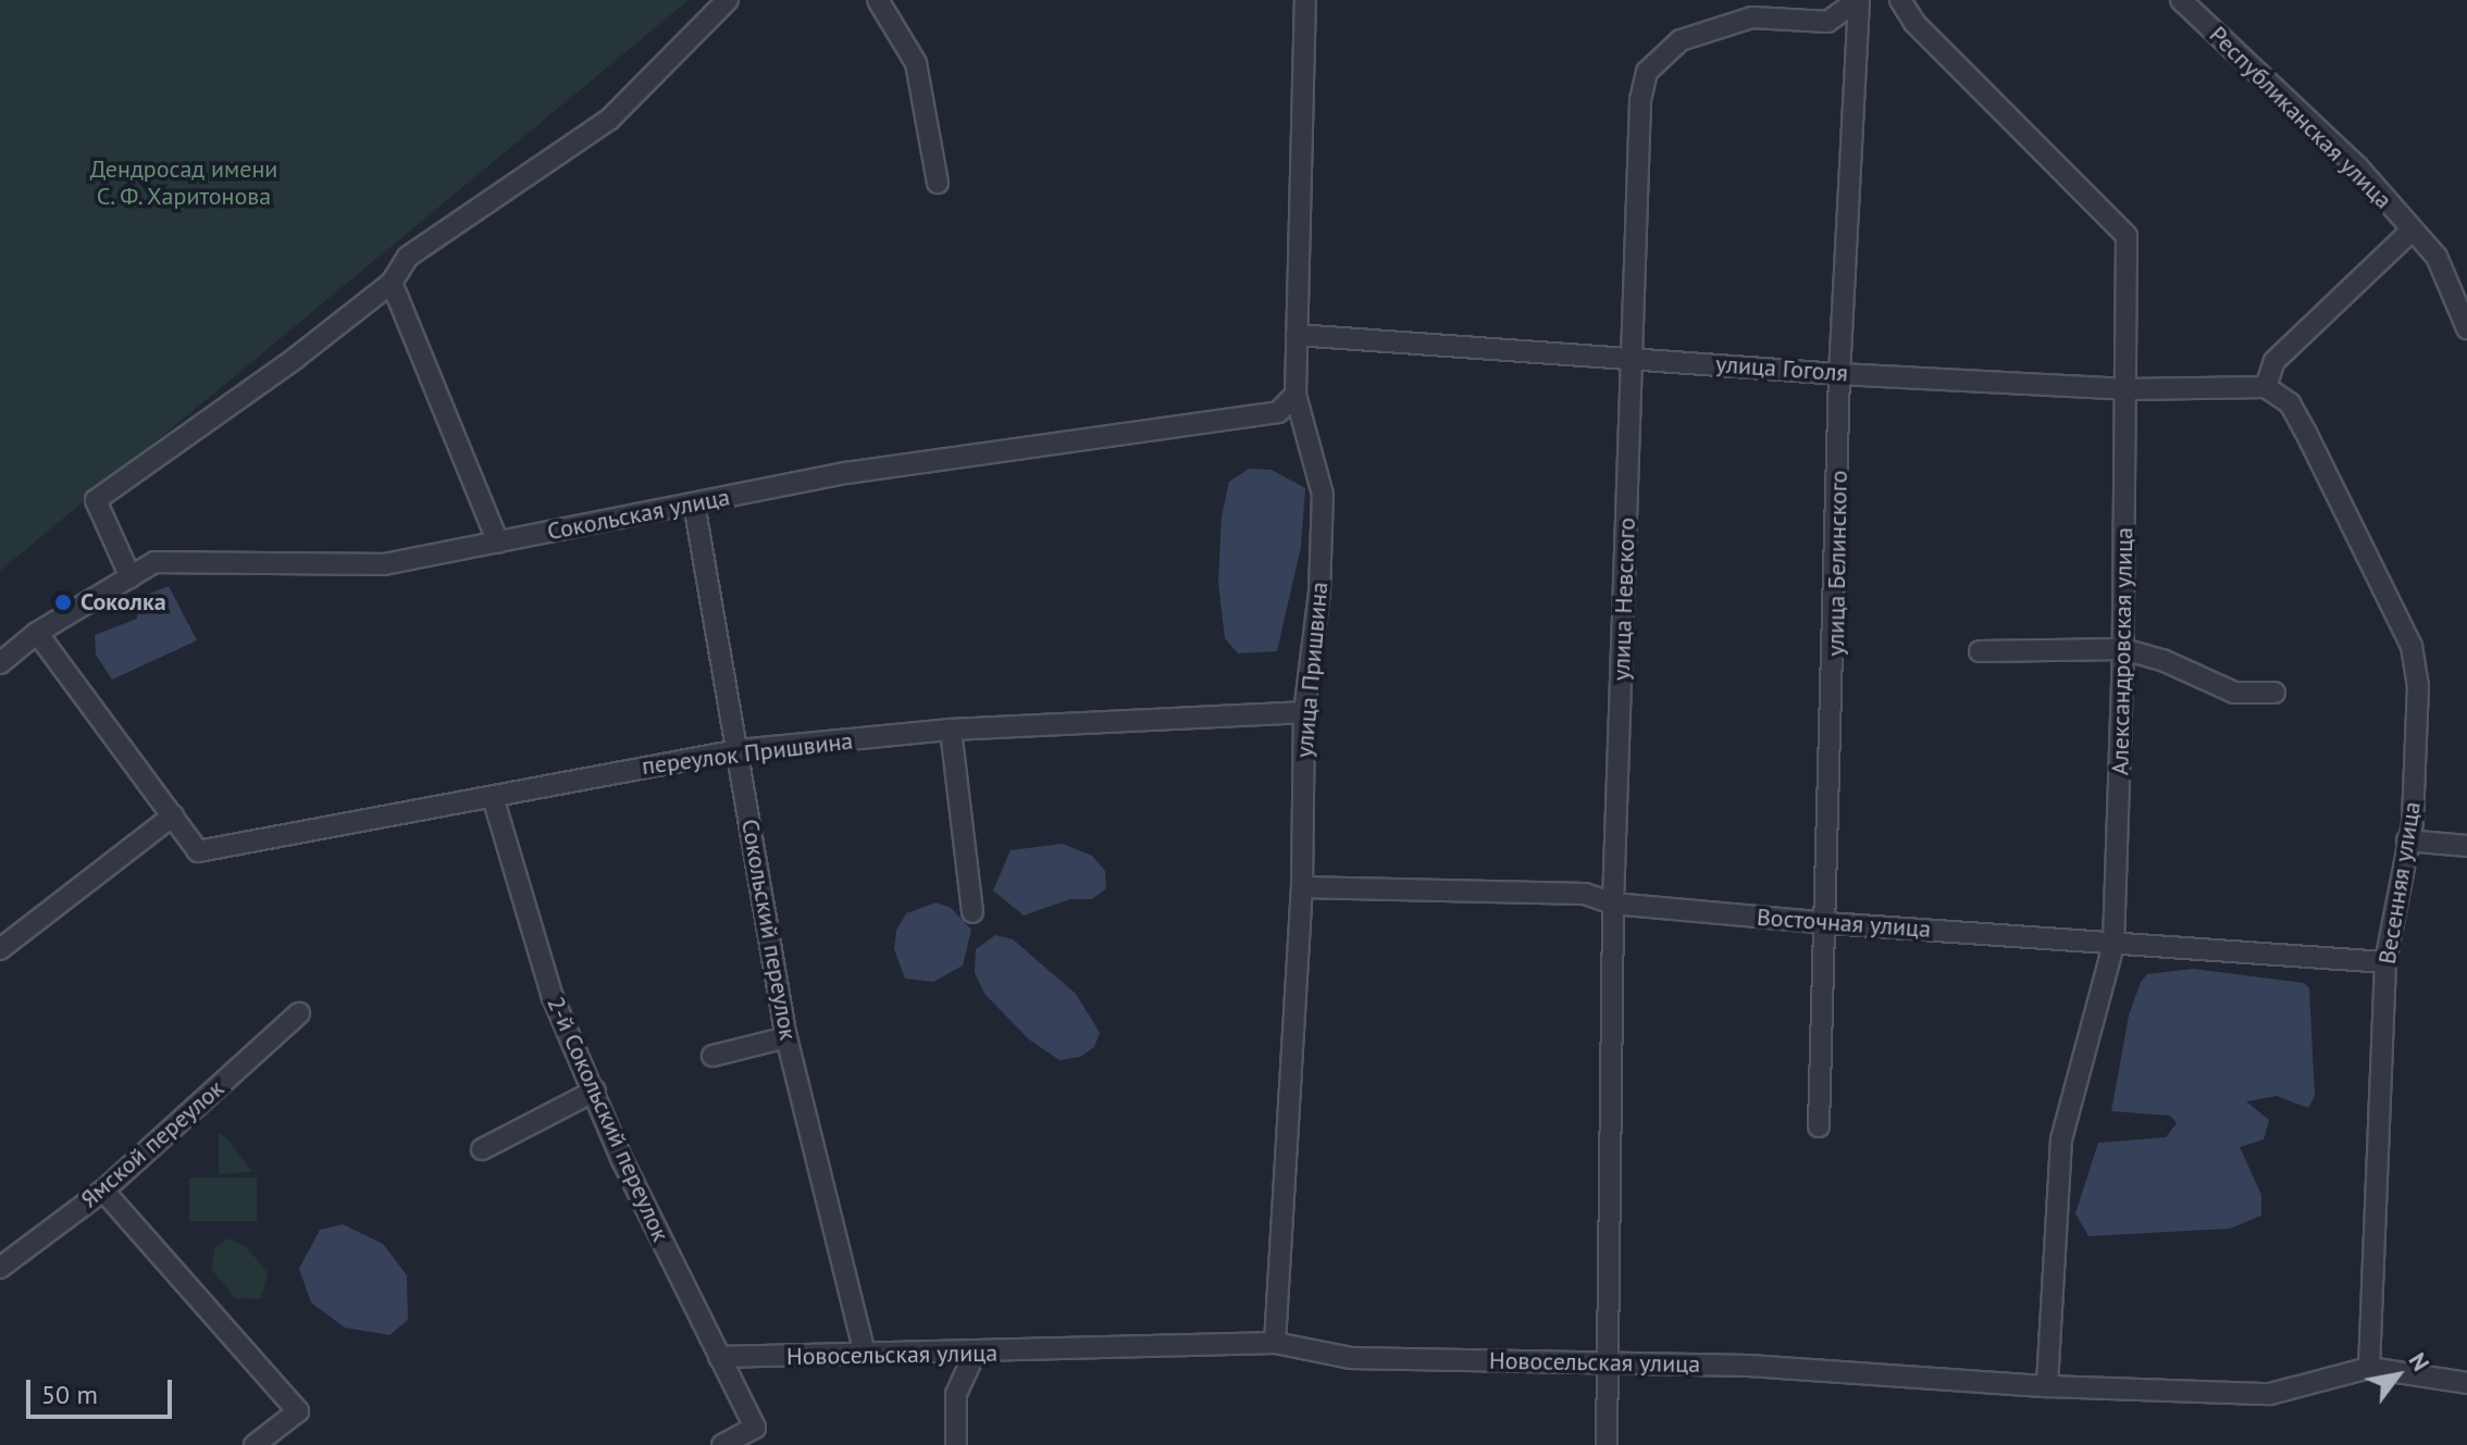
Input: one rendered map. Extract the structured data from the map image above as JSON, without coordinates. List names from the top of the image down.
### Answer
{
  "streets": {
    "street": [
      "Республиканская улица",
      "улица Гоголя",
      "Сокольская улица",
      "улица Белинского",
      "улица Невского",
      "Александровская улица",
      "улица Пришвина",
      "переулок Пришвина",
      "Весенняя улица",
      "Восточная улица",
      "Сокольский переулок",
      "2-й Сокольский переулок",
      "Ямской переулок",
      "Новосельская улица"
    ]
  },
  "crossings": [
    ["улица Гоголя", "улица Белинского"],
    ["улица Гоголя", "улица Невского"],
    ["улица Гоголя", "Александровская улица"],
    ["улица Гоголя", "улица Пришвина"],
    ["улица Гоголя", "Весенняя улица"],
    ["Сокольская улица", "улица Пришвина"],
    ["Сокольская улица", "Сокольский переулок"],
    ["улица Белинского", "улица Невского"],
    ["улица Белинского", "Восточная улица"],
    ["улица Невского", "Восточная улица"],
    ["улица Невского", "Новосельская улица"],
    ["Александровская улица", "Восточная улица"],
    ["Александровская улица", "Новосельская улица"],
    ["улица Пришвина", "переулок Пришвина"],
    ["улица Пришвина", "Восточная улица"],
    ["улица Пришвина", "Новосельская улица"],
    ["переулок Пришвина", "Сокольский переулок"],
    ["переулок Пришвина", "2-й Сокольский переулок"],
    ["Весенняя улица", "Восточная улица"],
    ["Весенняя улица", "Новосельская улица"],
    ["Сокольский переулок", "Новосельская улица"],
    ["2-й Сокольский переулок", "Новосельская улица"]
  ],
  "parks": ["Дендросад имени С. Ф. Харитонова"],
  "places": ["Соколка"],
  "scale_bar": "50 m",
  "north": "top right"
}
